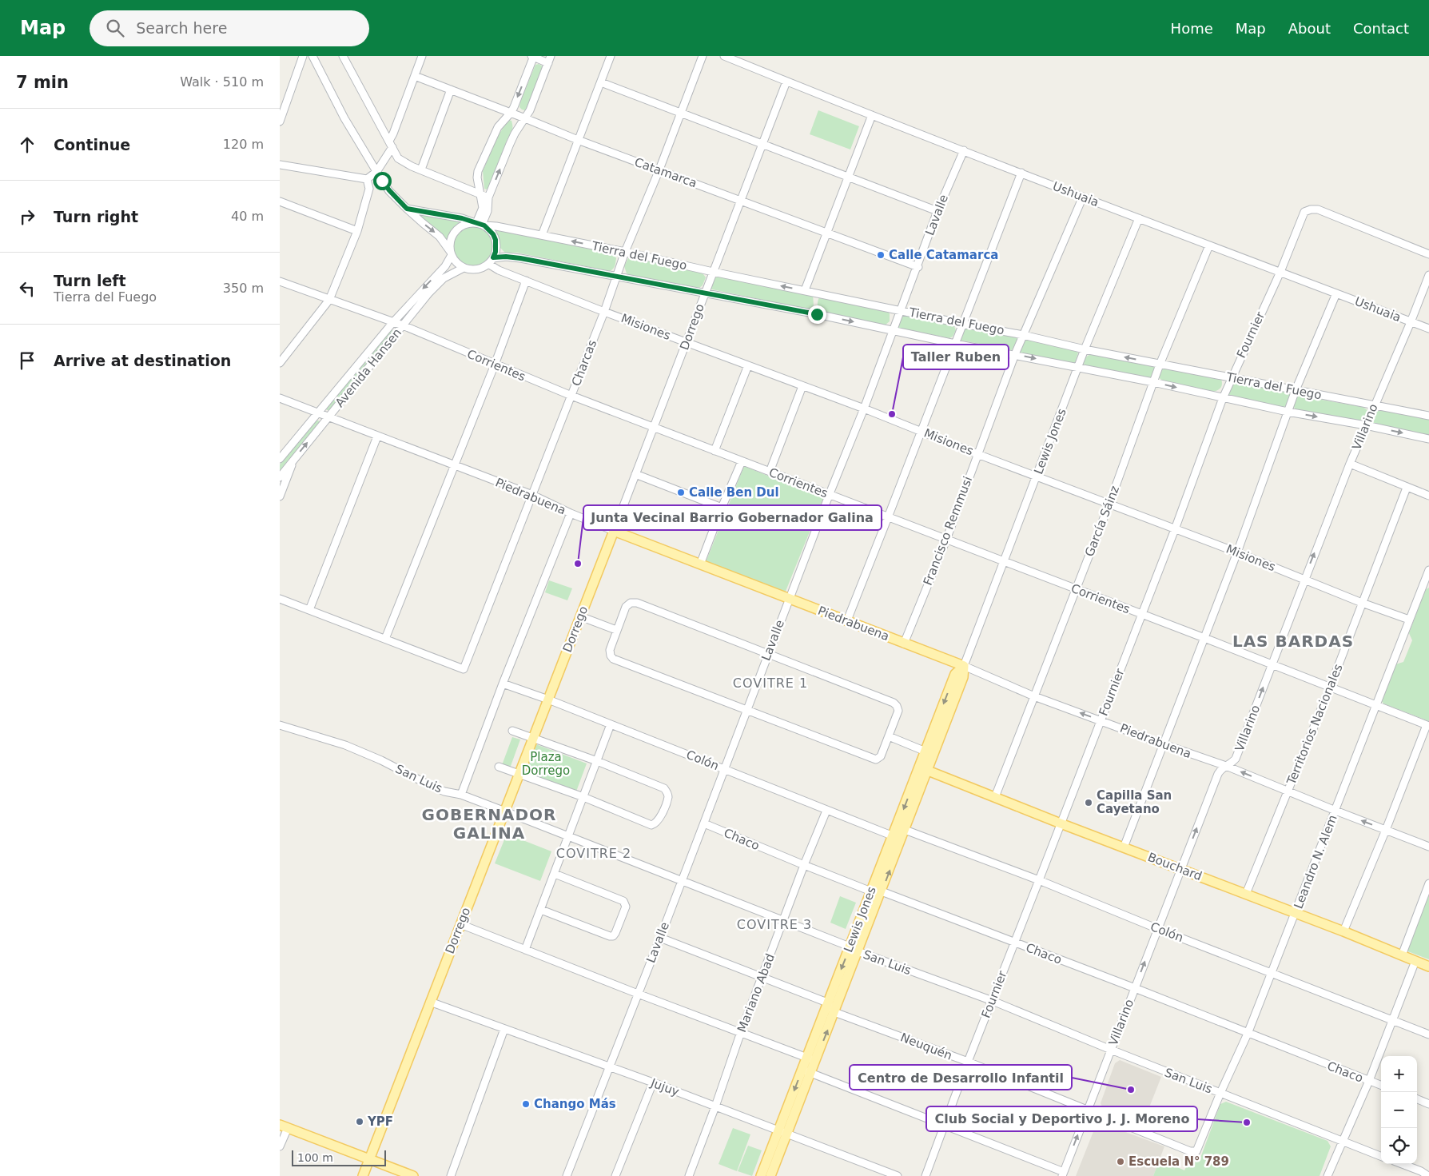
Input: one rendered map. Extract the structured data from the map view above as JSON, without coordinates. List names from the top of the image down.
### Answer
{
  "streets": {
    "main road": [
      "Dorrego",
      "Lewis Jones",
      "Piedrabuena",
      "Bouchard"
    ],
    "street": [
      "Catamarca",
      "Ushuaia",
      "Lavalle",
      "Tierra del Fuego",
      "Misiones",
      "Fournier",
      "Charcas",
      "Corrientes",
      "Avenida Hansen",
      "Villarino",
      "García Sáinz",
      "Francisco Remmusi",
      "Territorios Nacionales",
      "Colón",
      "San Luis",
      "Chaco",
      "Leandro N. Alem",
      "Mariano Abad",
      "Neuquén",
      "Jujuy"
    ]
  },
  "crossings": [
    ["Catamarca", "Lavalle"],
    ["Catamarca", "Dorrego"],
    ["Catamarca", "Charcas"],
    ["Ushuaia", "Lavalle"],
    ["Ushuaia", "Dorrego"],
    ["Ushuaia", "Fournier"],
    ["Ushuaia", "Villarino"],
    ["Ushuaia", "Lewis Jones"],
    ["Ushuaia", "García Sáinz"],
    ["Ushuaia", "Francisco Remmusi"],
    ["Lavalle", "Tierra del Fuego"],
    ["Lavalle", "Misiones"],
    ["Lavalle", "Corrientes"],
    ["Lavalle", "Piedrabuena"],
    ["Lavalle", "Colón"],
    ["Lavalle", "San Luis"],
    ["Lavalle", "Chaco"],
    ["Lavalle", "Jujuy"],
    ["Tierra del Fuego", "Misiones"],
    ["Tierra del Fuego", "Dorrego"],
    ["Tierra del Fuego", "Fournier"],
    ["Tierra del Fuego", "Charcas"],
    ["Tierra del Fuego", "Avenida Hansen"],
    ["Tierra del Fuego", "Villarino"],
    ["Tierra del Fuego", "Lewis Jones"],
    ["Tierra del Fuego", "García Sáinz"],
    ["Tierra del Fuego", "Francisco Remmusi"],
    ["Misiones", "Dorrego"],
    ["Misiones", "Fournier"],
    ["Misiones", "Charcas"],
    ["Misiones", "Avenida Hansen"],
    ["Misiones", "Villarino"],
    ["Misiones", "Lewis Jones"],
    ["Misiones", "García Sáinz"],
    ["Misiones", "Francisco Remmusi"],
    ["Misiones", "Territorios Nacionales"],
    ["Misiones", "Leandro N. Alem"],
    ["Dorrego", "Corrientes"],
    ["Dorrego", "Piedrabuena"],
    ["Dorrego", "Colón"],
    ["Dorrego", "San Luis"],
    ["Dorrego", "Jujuy"],
    ["Fournier", "Corrientes"],
    ["Fournier", "Piedrabuena"],
    ["Fournier", "Colón"],
    ["Fournier", "San Luis"],
    ["Fournier", "Chaco"],
    ["Fournier", "Bouchard"],
    ["Fournier", "Neuquén"],
    ["Charcas", "Corrientes"],
    ["Charcas", "Piedrabuena"],
    ["Corrientes", "Avenida Hansen"],
    ["Corrientes", "Villarino"],
    ["Corrientes", "Lewis Jones"],
    ["Corrientes", "García Sáinz"],
    ["Corrientes", "Francisco Remmusi"],
    ["Corrientes", "Territorios Nacionales"],
    ["Corrientes", "Leandro N. Alem"],
    ["Avenida Hansen", "Piedrabuena"],
    ["Villarino", "Piedrabuena"],
    ["Villarino", "Colón"],
    ["Villarino", "San Luis"],
    ["Villarino", "Chaco"],
    ["Villarino", "Bouchard"],
    ["Villarino", "Neuquén"],
    ["Lewis Jones", "Piedrabuena"],
    ["Lewis Jones", "Colón"],
    ["Lewis Jones", "San Luis"],
    ["Lewis Jones", "Chaco"],
    ["Lewis Jones", "Bouchard"],
    ["Lewis Jones", "Neuquén"],
    ["Lewis Jones", "Jujuy"],
    ["Piedrabuena", "García Sáinz"],
    ["Piedrabuena", "Francisco Remmusi"],
    ["Piedrabuena", "Territorios Nacionales"],
    ["Piedrabuena", "Leandro N. Alem"],
    ["García Sáinz", "Bouchard"],
    ["Territorios Nacionales", "Bouchard"],
    ["Colón", "Leandro N. Alem"],
    ["Colón", "Mariano Abad"],
    ["San Luis", "Leandro N. Alem"],
    ["San Luis", "Mariano Abad"],
    ["Chaco", "Leandro N. Alem"],
    ["Chaco", "Mariano Abad"],
    ["Leandro N. Alem", "Bouchard"],
    ["Leandro N. Alem", "Neuquén"],
    ["Mariano Abad", "Jujuy"]
  ],
  "one_way": ["Villarino"],
  "districts": [
    "LAS BARDAS",
    "COVITRE 1",
    "GOBERNADOR GALINA",
    "COVITRE 2",
    "COVITRE 3"
  ],
  "parks": ["Plaza Dorrego"],
  "places": [
    "Calle Catamarca",
    "Taller Ruben",
    "Calle Ben Dul",
    "Junta Vecinal Barrio Gobernador Galina",
    "Capilla San Cayetano",
    "Centro de Desarrollo Infantil",
    "Chango Más",
    "YPF",
    "Club Social y Deportivo J. J. Moreno",
    "Escuela N° 789"
  ],
  "scale_bar": "100 m",
  "page": {
    "header": "Map",
    "search": "Search here",
    "nav": [
      "Home",
      "Map",
      "About",
      "Contact"
    ],
    "heading": ["7 min", "Walk · 510 m"],
    "list": [
      ["Continue", "120 m"],
      ["Turn right", "40 m"],
      ["Turn left", "Tierra del Fuego", "350 m"],
      "Arrive at destination"
    ],
    "map_buttons": ["+", "−"],
    "scale": "100 m"
  }
}
